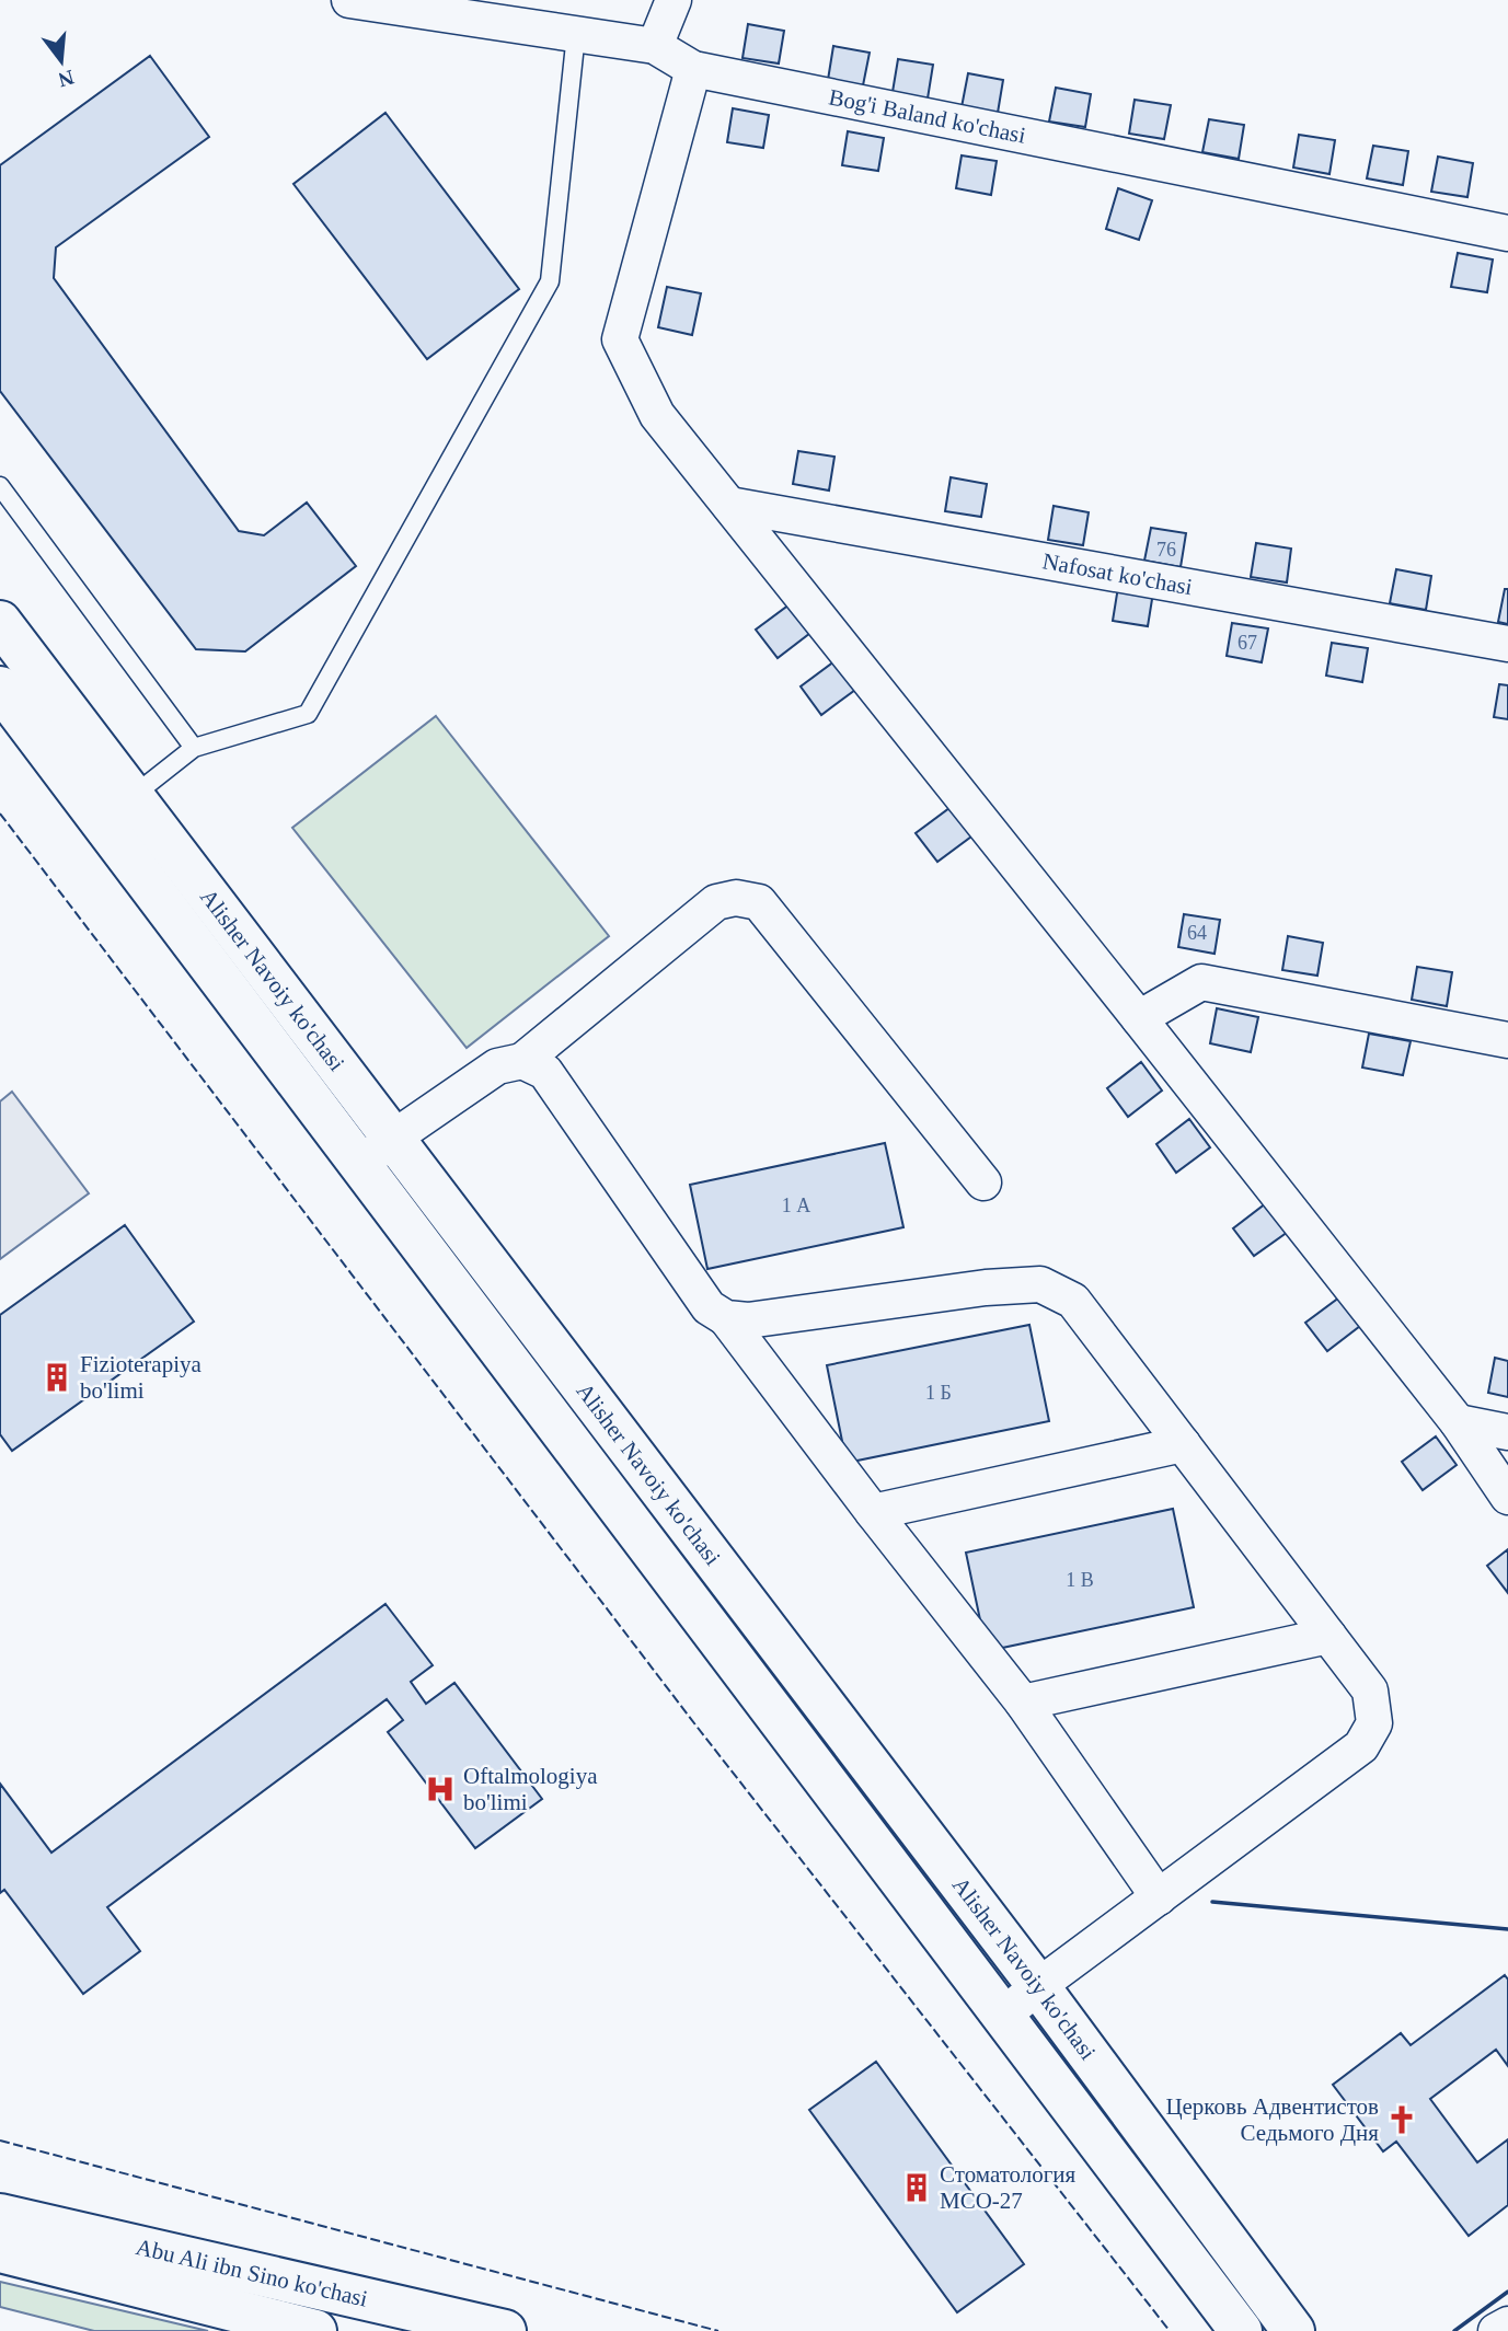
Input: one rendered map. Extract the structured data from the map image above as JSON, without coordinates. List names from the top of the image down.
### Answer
{
  "streets": {
    "main road": ["Alisher Navoiy ko'chasi", "Abu Ali ibn Sino ko'chasi"],
    "street": ["Bog'i Baland ko'chasi", "Nafosat ko'chasi"]
  },
  "places": {
    "building": ["Fizioterapiya bo'limi", "Стоматология МСО-27"],
    "hospital": ["Oftalmologiya bo'limi"],
    "church": ["Церковь Адвентистов Седьмого Дня"]
  },
  "house_numbers": [
    "76",
    "67",
    "64",
    "1 А",
    "1 Б",
    "1 В"
  ],
  "north": "bottom"
}
